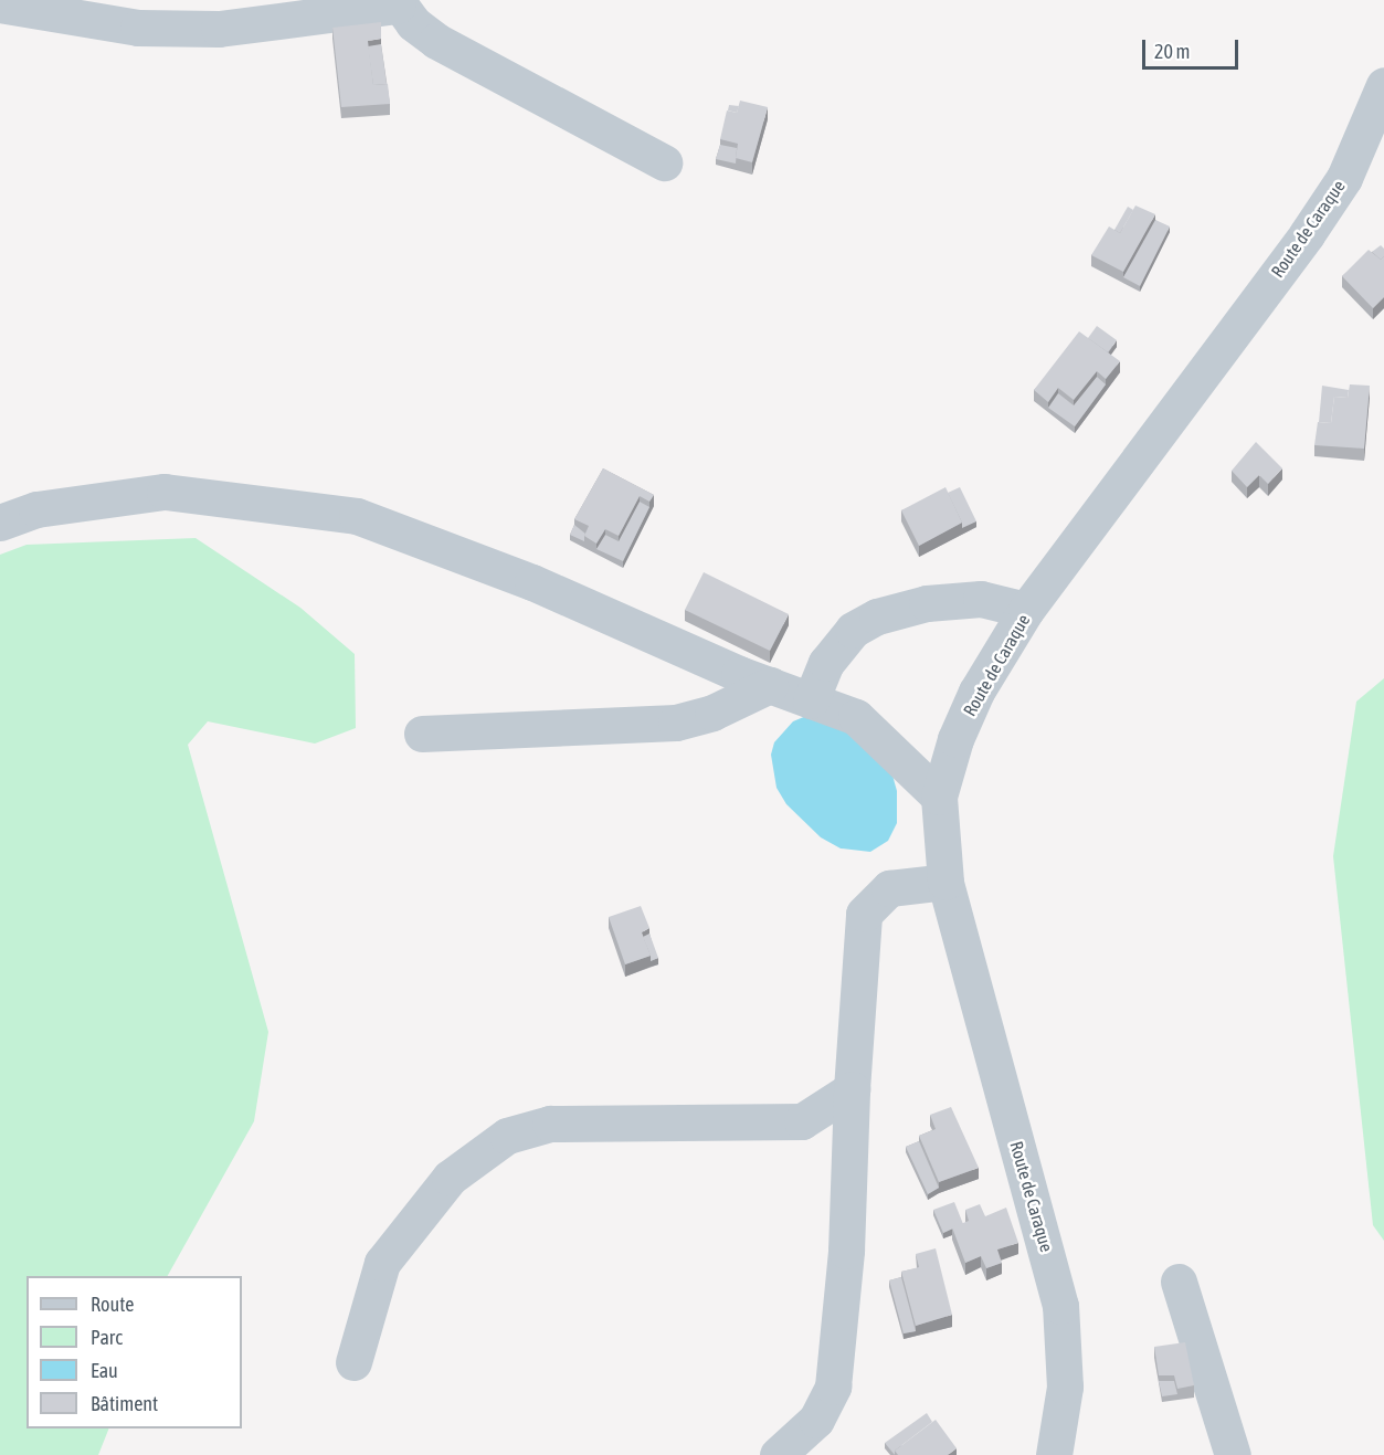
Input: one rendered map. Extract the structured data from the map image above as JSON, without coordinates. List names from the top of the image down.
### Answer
{
  "streets": {
    "street": ["Route de Caraque"]
  },
  "legend": [
    "Route",
    "Parc",
    "Eau",
    "Bâtiment"
  ],
  "scale_bar": "20 m"
}
